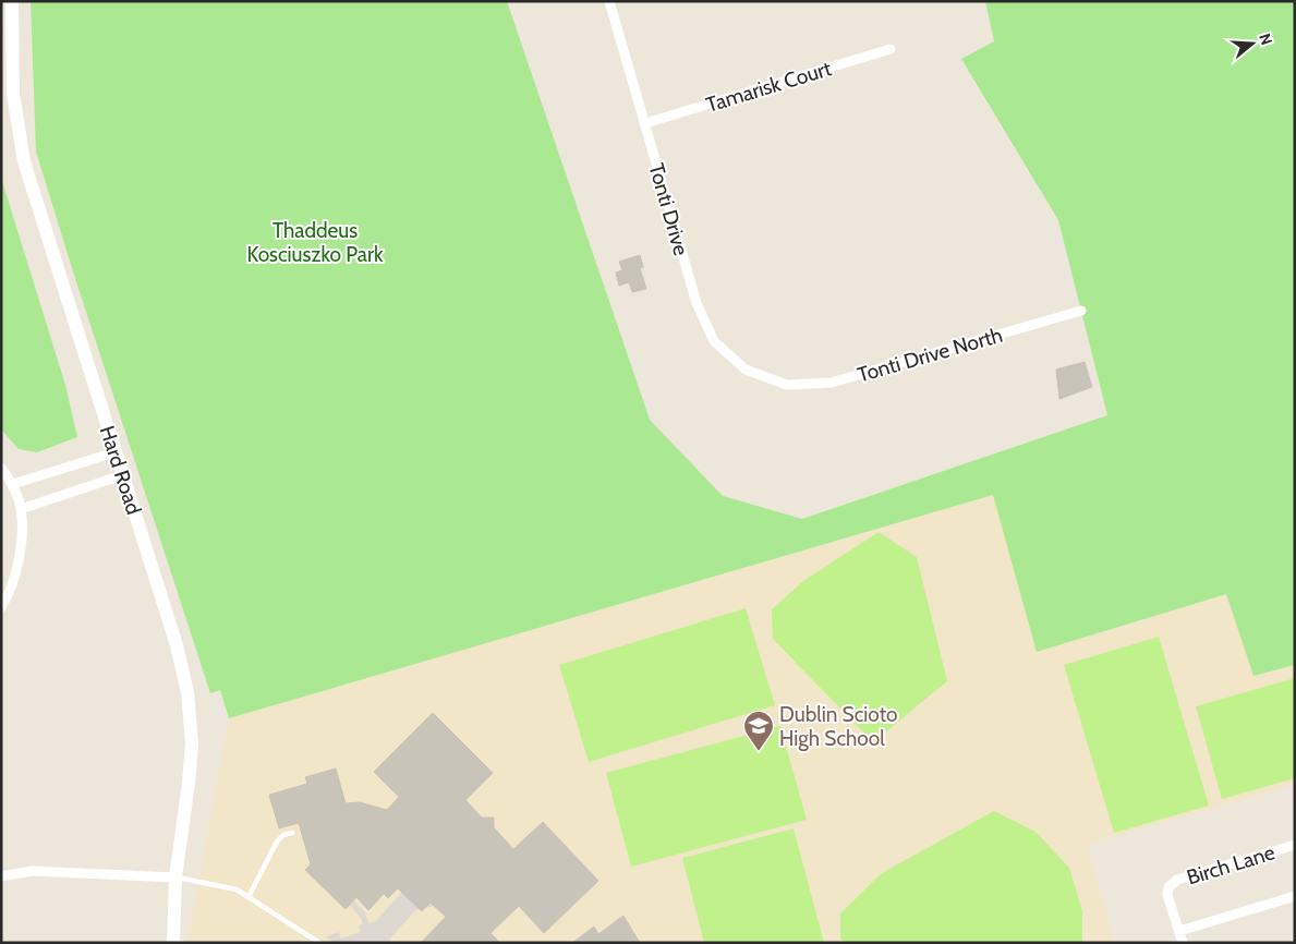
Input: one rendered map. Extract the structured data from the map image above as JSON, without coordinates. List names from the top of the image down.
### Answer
{
  "streets": {
    "main road": ["Hard Road"],
    "street": [
      "Tamarisk Court",
      "Tonti Drive",
      "Tonti Drive North",
      "Birch Lane"
    ]
  },
  "crossings": [
    ["Tamarisk Court", "Tonti Drive"],
    ["Tonti Drive", "Tonti Drive North"]
  ],
  "parks": ["Thaddeus Kosciuszko Park"],
  "places": {
    "school or university": ["Dublin Scioto High School"]
  },
  "north": "right"
}
